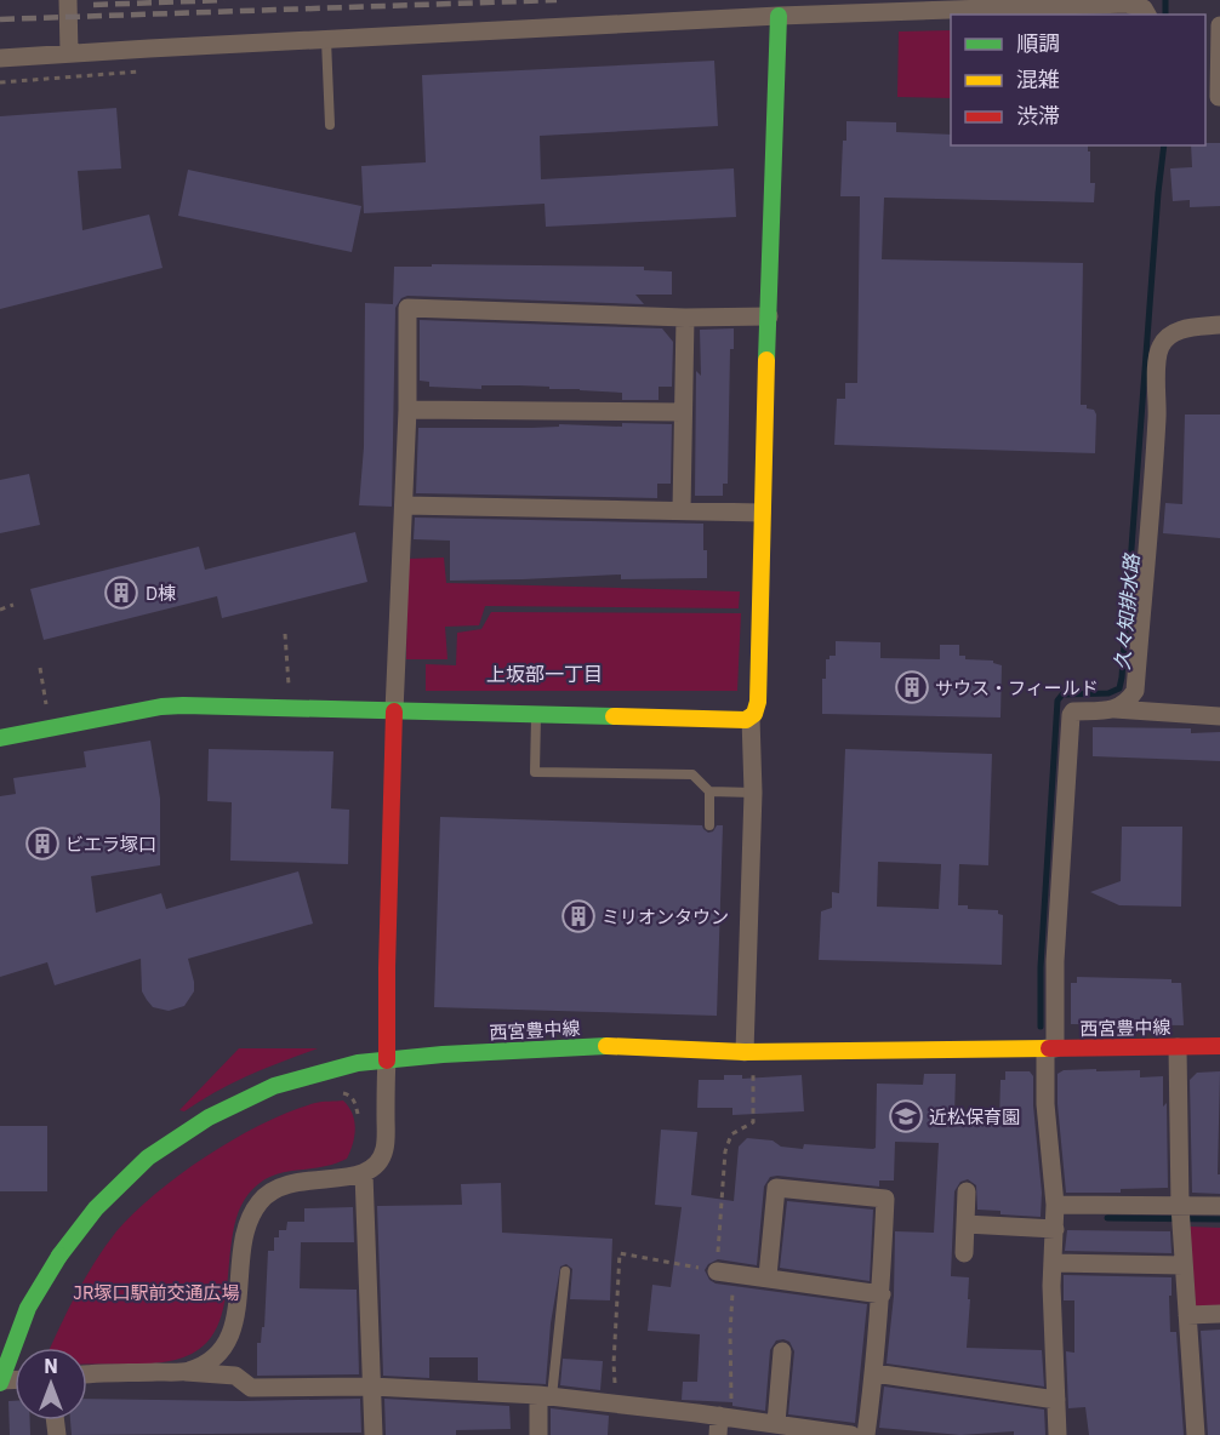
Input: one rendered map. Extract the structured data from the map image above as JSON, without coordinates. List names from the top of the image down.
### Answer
{
  "streets": {
    "street": ["西宮豊中線"]
  },
  "districts": ["上坂部一丁目"],
  "water": ["久々知排水路"],
  "parks": ["JR塚口駅前交通広場"],
  "places": {
    "building": [
      "D棟",
      "サウス・フィールド",
      "ビエラ塚口",
      "ミリオンタウン"
    ],
    "school or university": ["近松保育園"]
  },
  "legend": ["順調", "混雑", "渋滞"],
  "north": "top"
}
